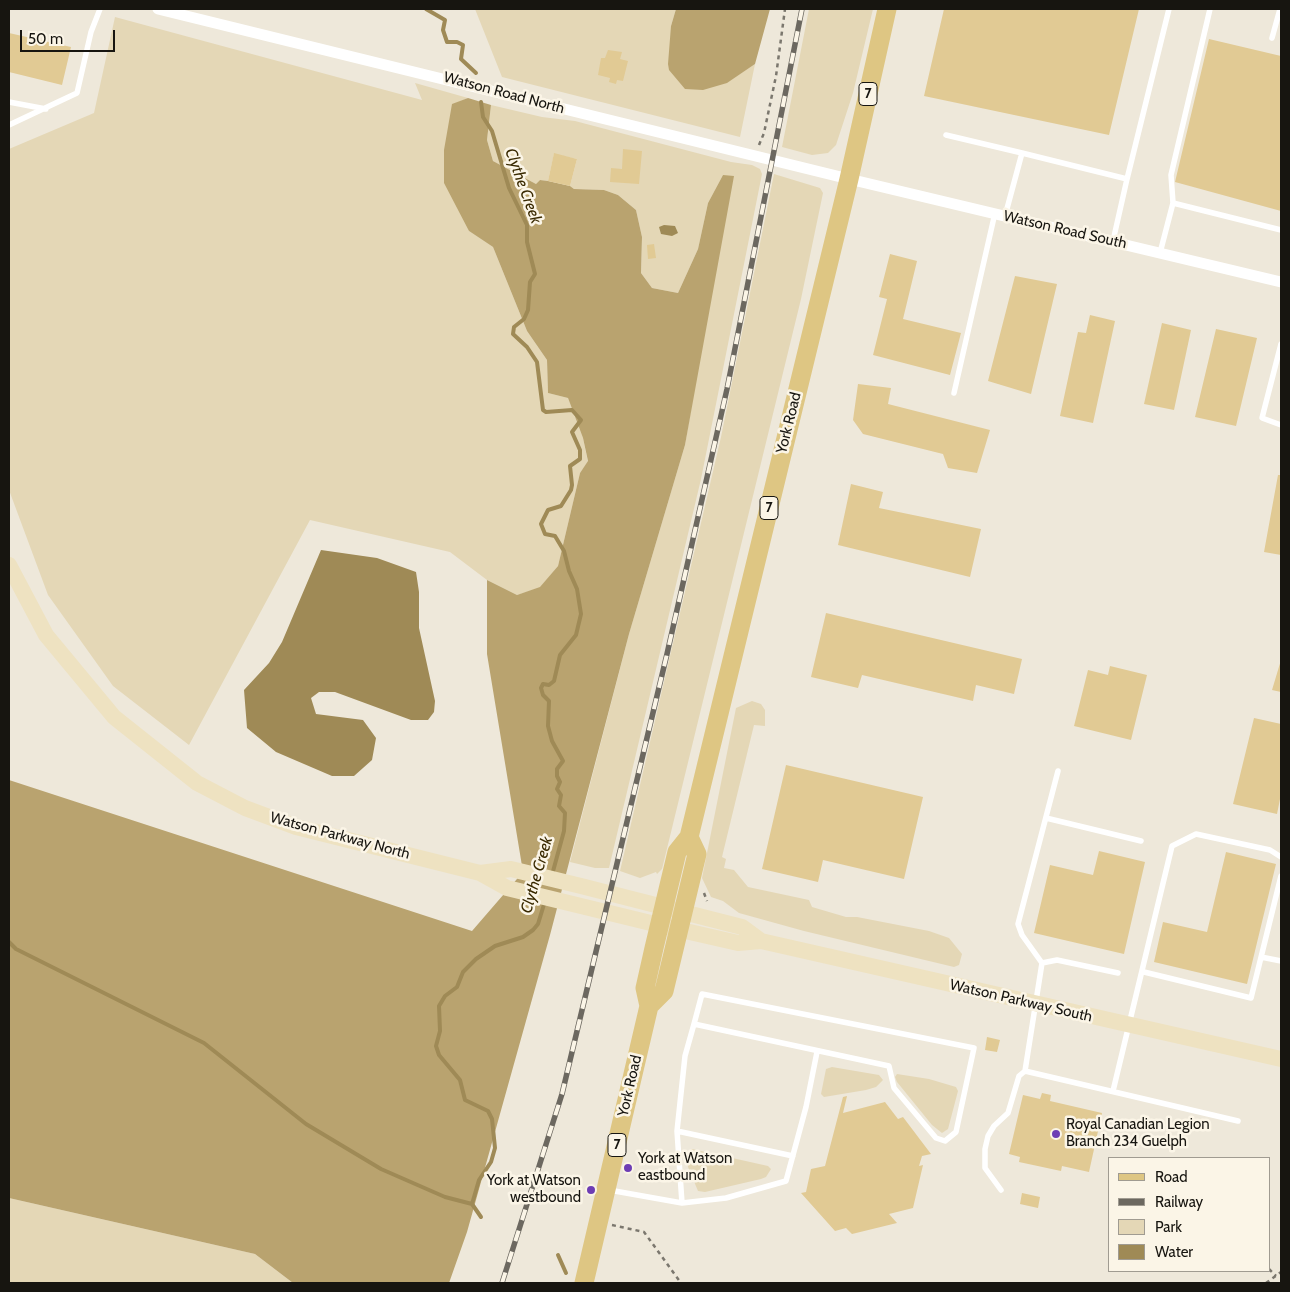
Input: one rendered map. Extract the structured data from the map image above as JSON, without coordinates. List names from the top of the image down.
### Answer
{
  "streets": {
    "main road": [
      "7",
      "York Road",
      "Watson Parkway North",
      "Watson Parkway South"
    ],
    "street": ["Watson Road North", "Watson Road South"]
  },
  "crossings": [
    ["Watson Road North", "Watson Road South"],
    ["Watson Road North", "York Road"],
    ["Watson Road South", "York Road"],
    ["York Road", "Watson Parkway North"],
    ["York Road", "Watson Parkway South"],
    ["Watson Parkway North", "Watson Parkway South"]
  ],
  "water": ["Clythe Creek"],
  "places": ["Royal Canadian Legion Branch 234 Guelph", "York at Watson eastbound", "York at Watson westbound"],
  "legend": [
    "Road",
    "Railway",
    "Park",
    "Water"
  ],
  "scale_bar": "50 m"
}
